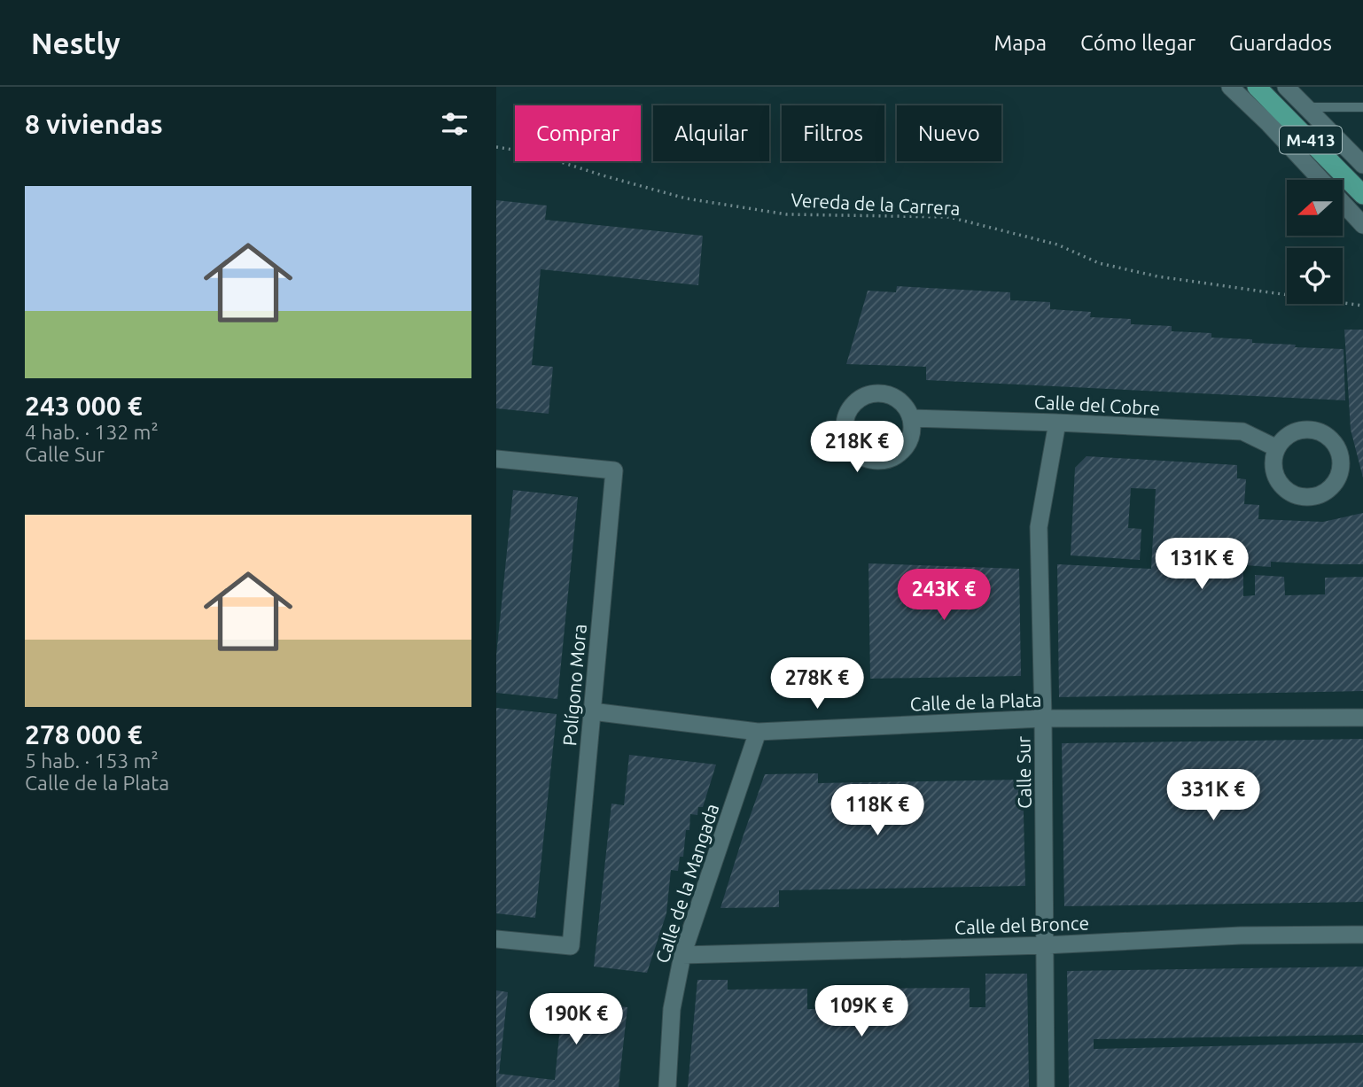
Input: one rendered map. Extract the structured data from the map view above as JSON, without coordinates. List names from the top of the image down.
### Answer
{
  "streets": {
    "main road": ["M-413"],
    "street": [
      "Calle del Cobre",
      "Polígono Mora",
      "Calle de la Plata",
      "Calle Sur",
      "Calle de la Mangada",
      "Calle del Bronce"
    ],
    "path": ["Vereda de la Carrera"]
  },
  "crossings": [
    ["Calle del Cobre", "Calle Sur"],
    ["Polígono Mora", "Calle de la Plata"],
    ["Calle de la Plata", "Calle Sur"],
    ["Calle de la Plata", "Calle de la Mangada"],
    ["Calle Sur", "Calle del Bronce"],
    ["Calle de la Mangada", "Calle del Bronce"]
  ],
  "north": "left",
  "page": {
    "header": "Nestly",
    "nav": ["Mapa", "Cómo llegar", "Guardados"],
    "heading": "8 viviendas",
    "chip": [
      "Comprar",
      "Alquilar",
      "Filtros",
      "Nuevo"
    ],
    "list": [
      {
        "name": "243 000 €",
        "note": "4 hab. · 132 m² · Calle Sur"
      },
      {
        "name": "278 000 €",
        "note": "5 hab. · 153 m² · Calle de la Plata"
      }
    ],
    "price": [
      "218K €",
      "131K €",
      "243K €",
      "278K €",
      "331K €",
      "118K €",
      "109K €",
      "190K €"
    ]
  }
}
